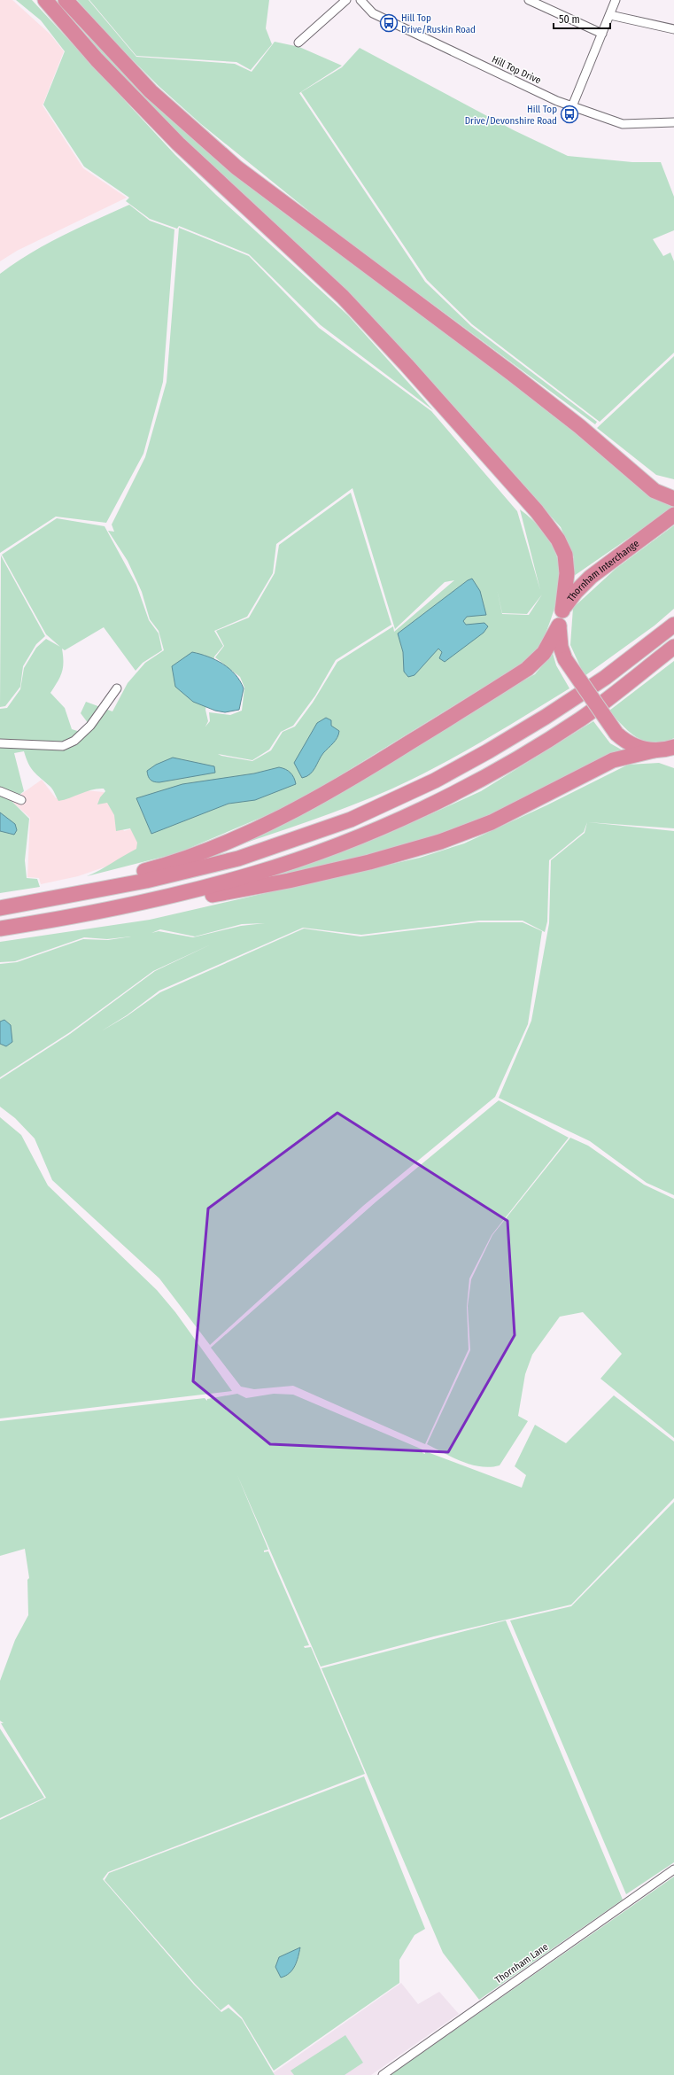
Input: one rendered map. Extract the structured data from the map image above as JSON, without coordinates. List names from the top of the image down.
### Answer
{
  "streets": {
    "highway": ["Thornham Interchange"],
    "street": ["Hill Top Drive", "Thornham Lane"]
  },
  "places": {
    "bus stop": ["Hill Top Drive/Ruskin Road", "Hill Top Drive/Devonshire Road"]
  },
  "scale_bar": "50 m"
}
